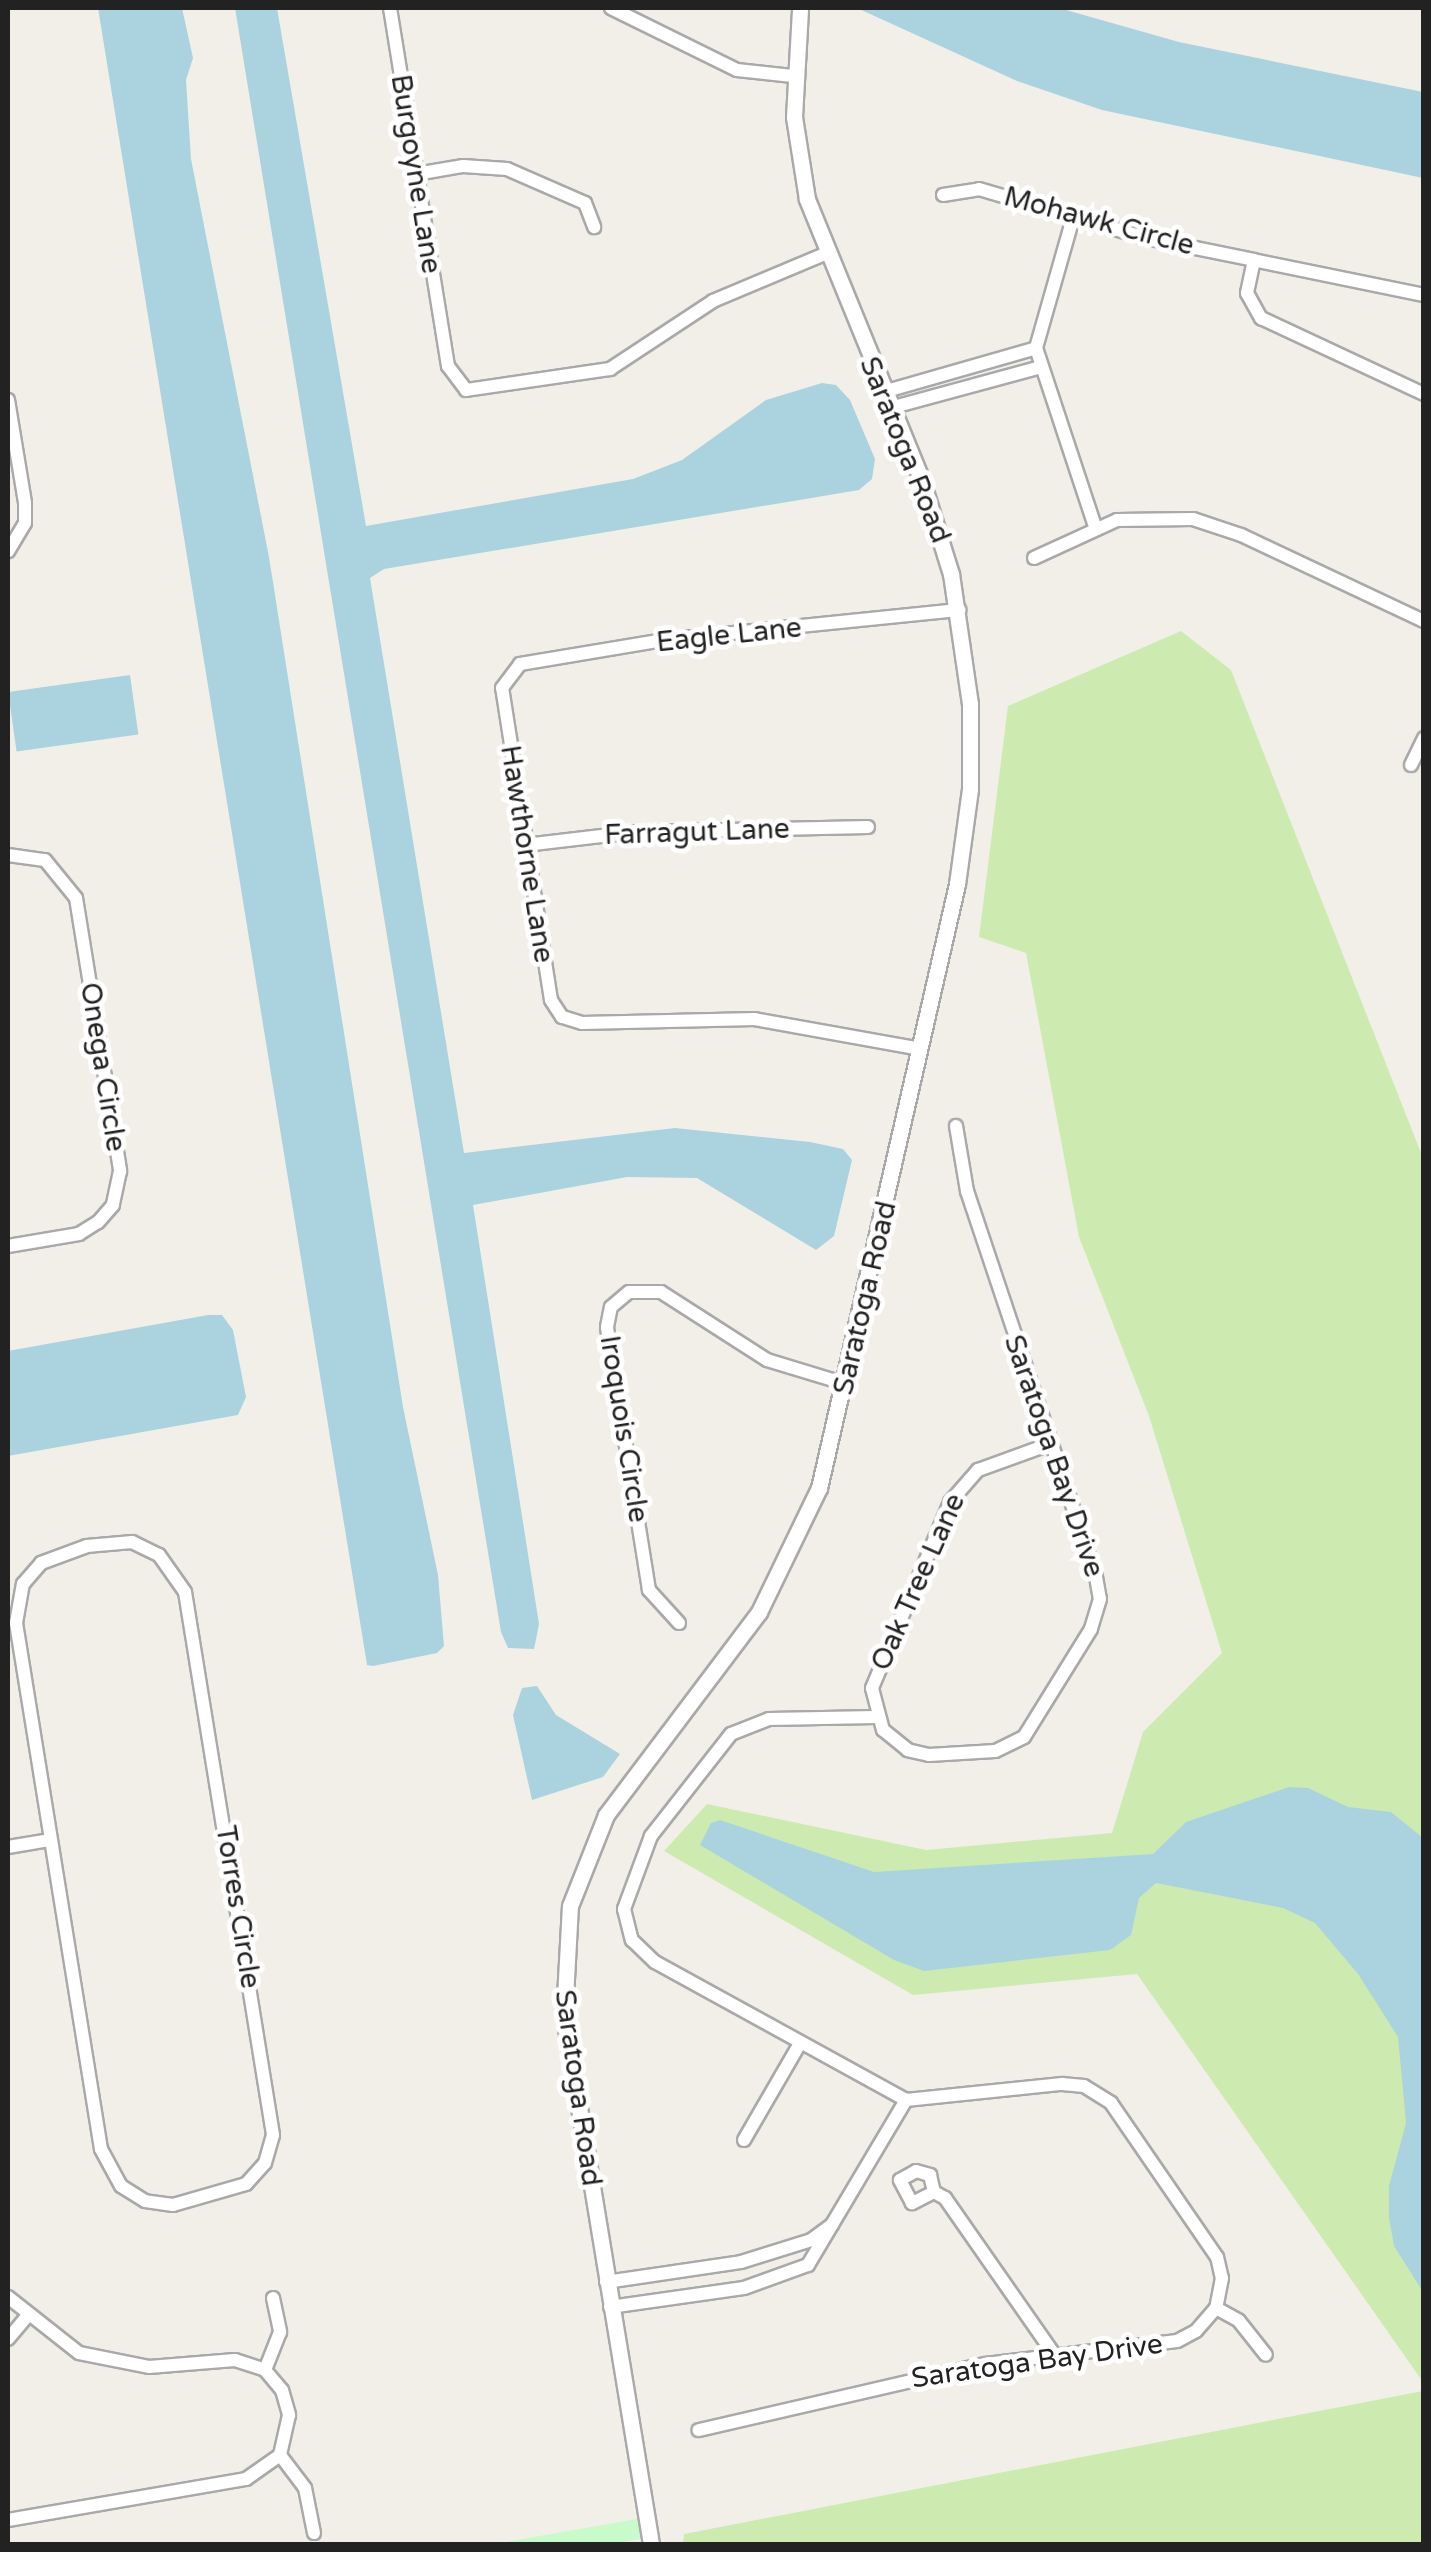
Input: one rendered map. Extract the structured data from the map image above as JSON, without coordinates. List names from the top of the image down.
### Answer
{
  "streets": {
    "street": [
      "Burgoyne Lane",
      "Mohawk Circle",
      "Saratoga Road",
      "Eagle Lane",
      "Farragut Lane",
      "Hawthorne Lane",
      "Onega Circle",
      "Iroquois Circle",
      "Saratoga Bay Drive",
      "Oak Tree Lane",
      "Torres Circle"
    ]
  },
  "crossings": [
    ["Burgoyne Lane", "Saratoga Road"],
    ["Saratoga Road", "Eagle Lane"],
    ["Saratoga Road", "Hawthorne Lane"],
    ["Saratoga Road", "Iroquois Circle"],
    ["Eagle Lane", "Hawthorne Lane"],
    ["Farragut Lane", "Hawthorne Lane"],
    ["Saratoga Bay Drive", "Oak Tree Lane"]
  ]
}
